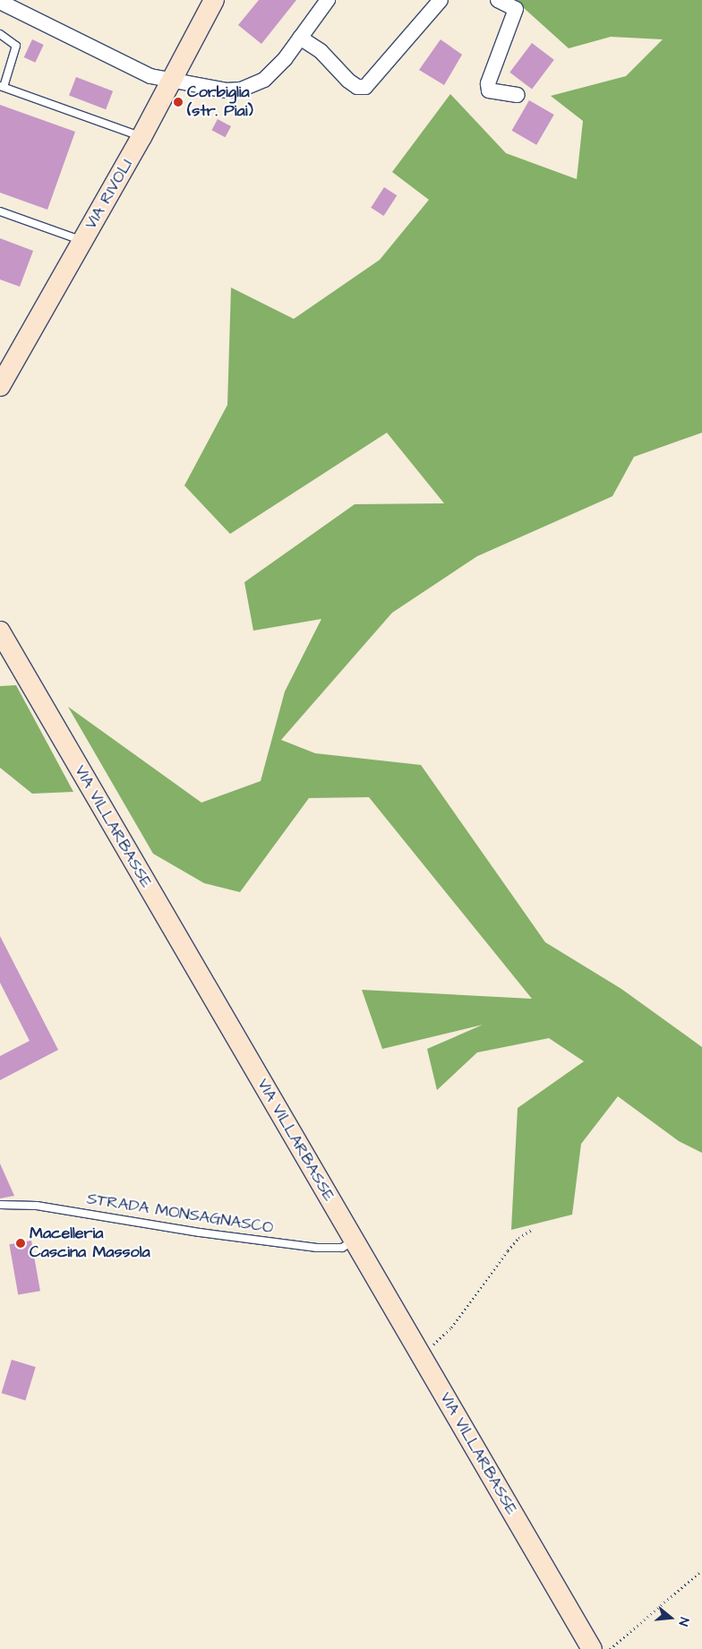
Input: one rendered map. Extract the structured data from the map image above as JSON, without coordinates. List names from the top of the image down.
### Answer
{
  "streets": {
    "street": ["VIA RIVOLI", "VIA VILLARBASSE"],
    "lane": ["STRADA MONSAGNASCO"]
  },
  "crossings": [
    ["VIA VILLARBASSE", "STRADA MONSAGNASCO"]
  ],
  "places": ["Corbiglia (str. Piai)", "Macelleria Cascina Massola"],
  "north": "right"
}
